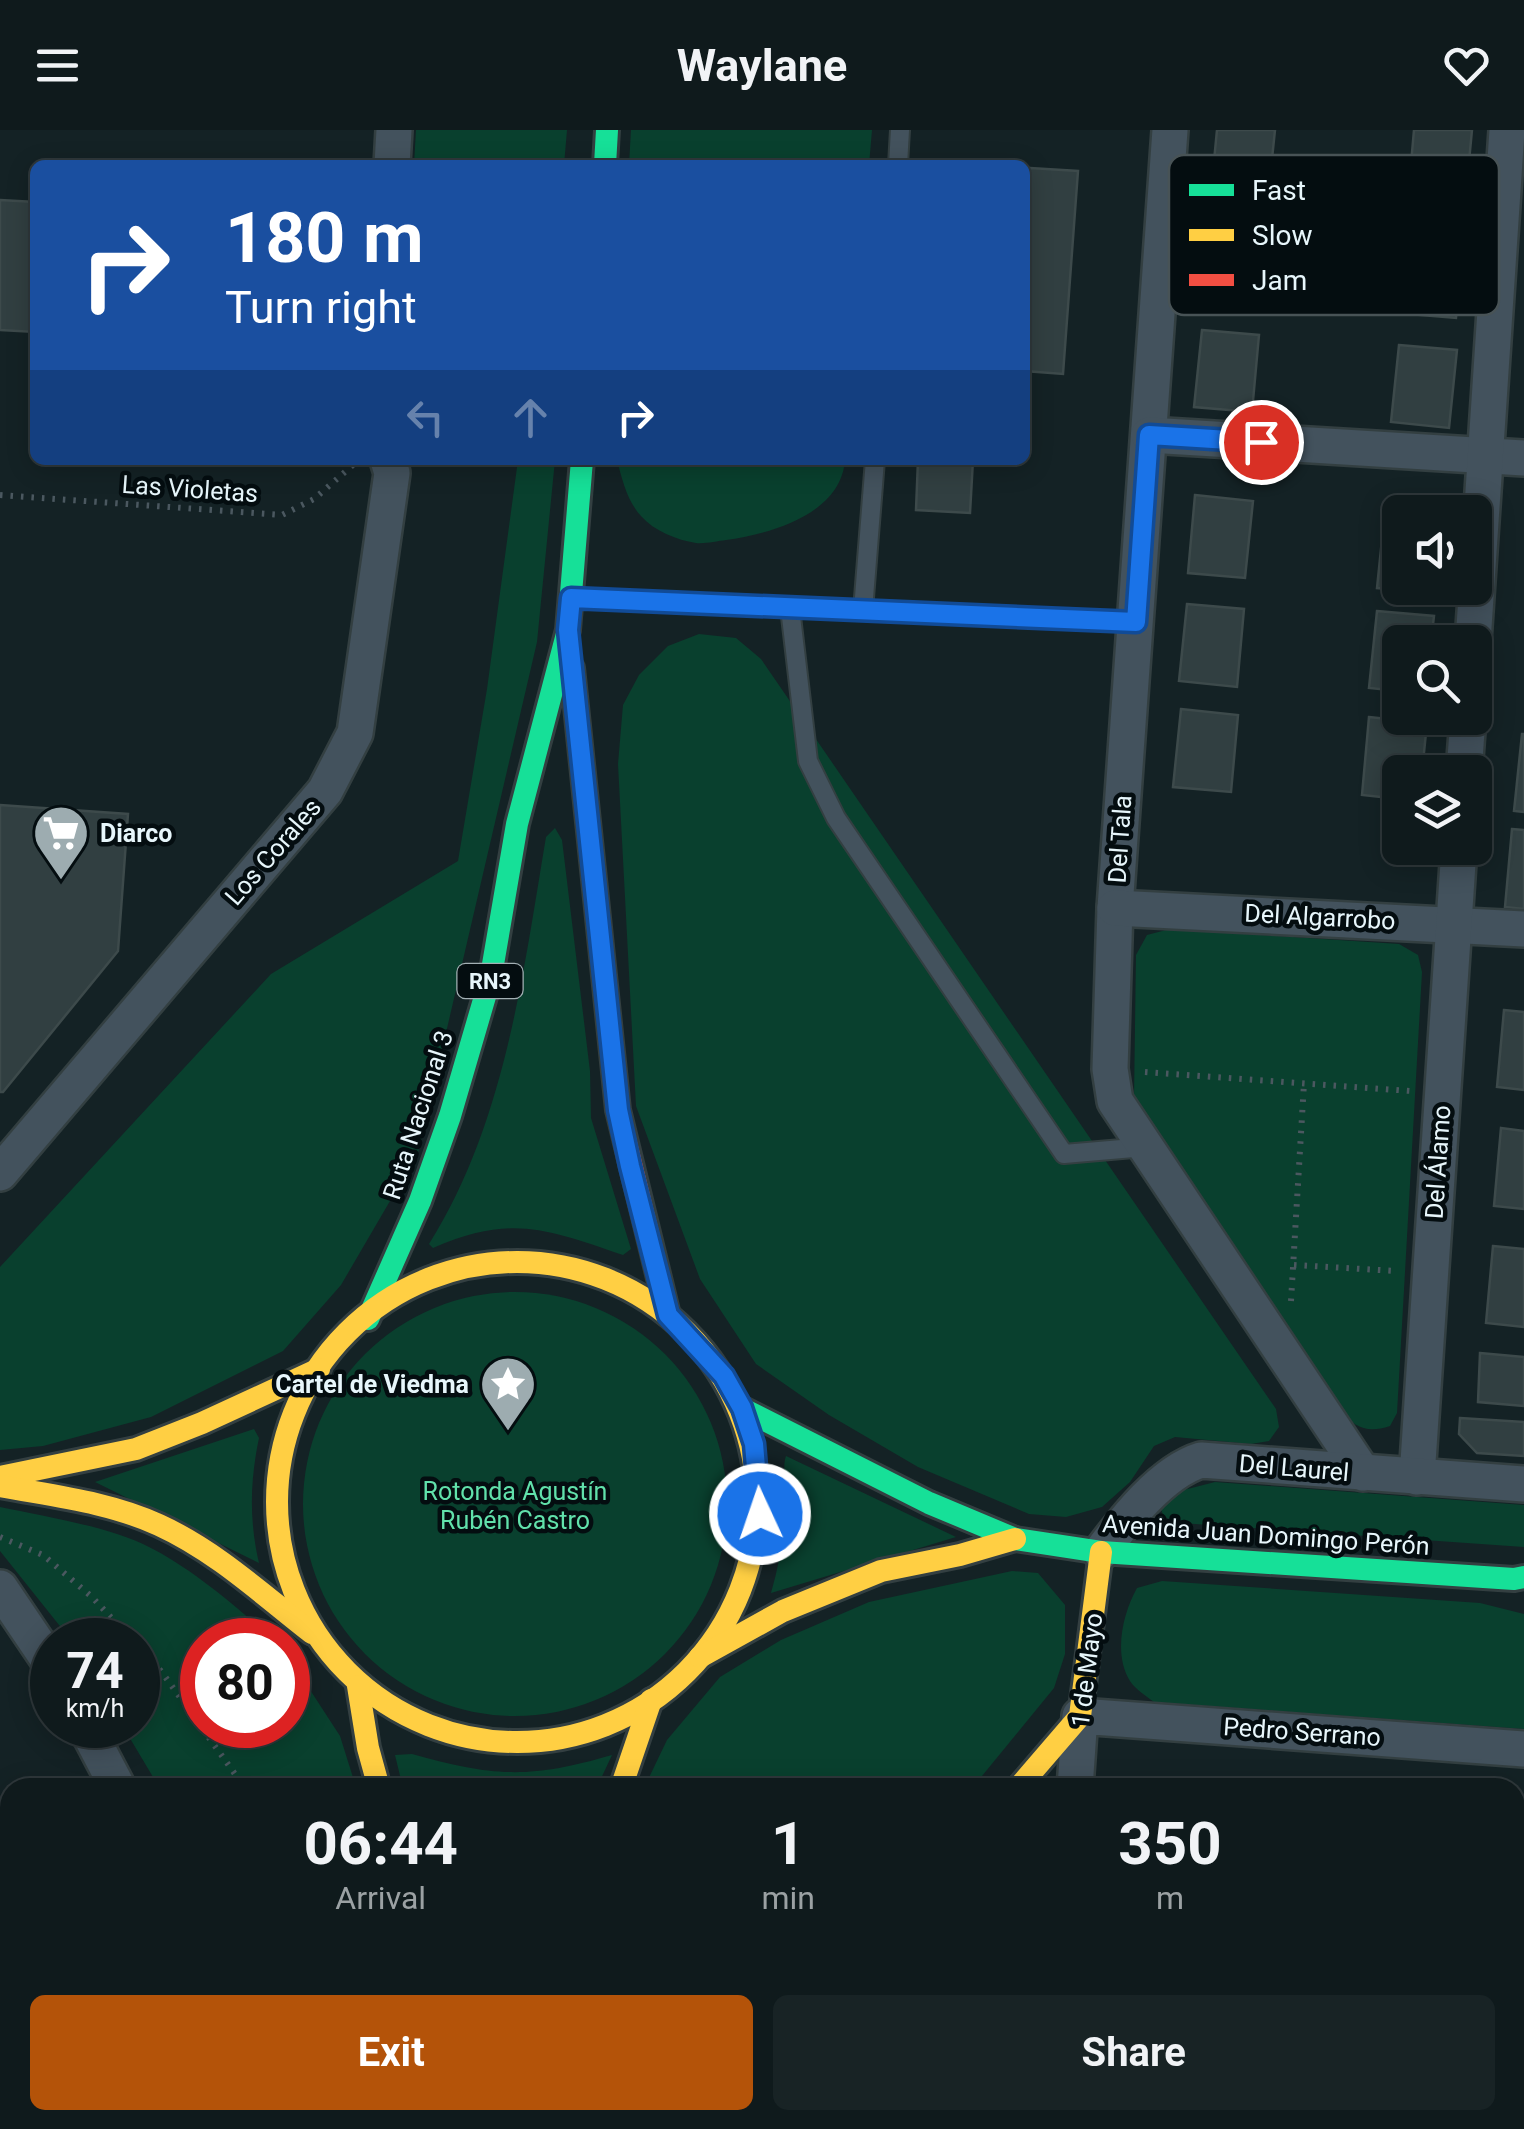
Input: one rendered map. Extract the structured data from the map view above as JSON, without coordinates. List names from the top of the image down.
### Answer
{
  "streets": {
    "main road": [
      "RN3",
      "Ruta Nacional 3",
      "Avenida Juan Domingo Perón",
      "1 de Mayo"
    ],
    "street": [
      "Del Tala",
      "Los Corales",
      "Del Algarrobo",
      "Del Álamo",
      "Del Laurel",
      "Pedro Serrano"
    ],
    "path": ["Las Violetas"]
  },
  "crossings": [
    ["Del Tala", "Del Algarrobo"],
    ["Del Tala", "Del Laurel"],
    ["Del Algarrobo", "Del Álamo"],
    ["Ruta Nacional 3", "Avenida Juan Domingo Perón"],
    ["Del Álamo", "Del Laurel"],
    ["Del Laurel", "Avenida Juan Domingo Perón"],
    ["Del Laurel", "1 de Mayo"],
    ["Avenida Juan Domingo Perón", "1 de Mayo"],
    ["1 de Mayo", "Pedro Serrano"]
  ],
  "parks": ["Rotonda Agustín Rubén Castro"],
  "places": {
    "supermarket": ["Diarco"],
    "place": ["Cartel de Viedma"]
  },
  "legend": ["Fast", "Slow", "Jam"],
  "page": {
    "header": "Waylane",
    "turn": ["180 m", "Turn right"],
    "speed": "74 km/h",
    "limit": "80",
    "eta": [
      "06:44",
      "Arrival",
      "1",
      "min",
      "350",
      "m"
    ],
    "buttons": ["Exit", "Share"]
  }
}
